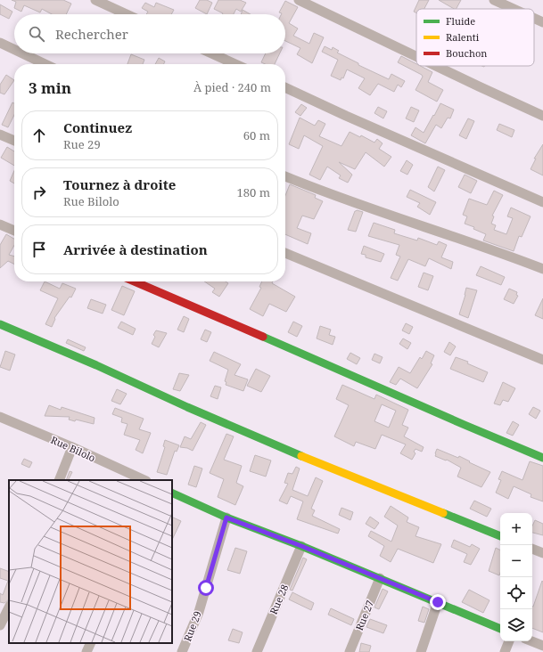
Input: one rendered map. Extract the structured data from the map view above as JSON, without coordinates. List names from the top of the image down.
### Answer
{
  "streets": {
    "street": [
      "Rue Bilolo",
      "Rue 28",
      "Rue 27",
      "Rue 29"
    ]
  },
  "legend": ["Fluide", "Ralenti", "Bouchon"],
  "page": {
    "search": "Rechercher",
    "heading": ["3 min", "À pied · 240 m"],
    "list": [
      ["Continuez", "Rue 29", "60 m"],
      ["Tournez à droite", "Rue Bilolo", "180 m"],
      "Arrivée à destination"
    ],
    "map_buttons": ["+", "−"]
  }
}
